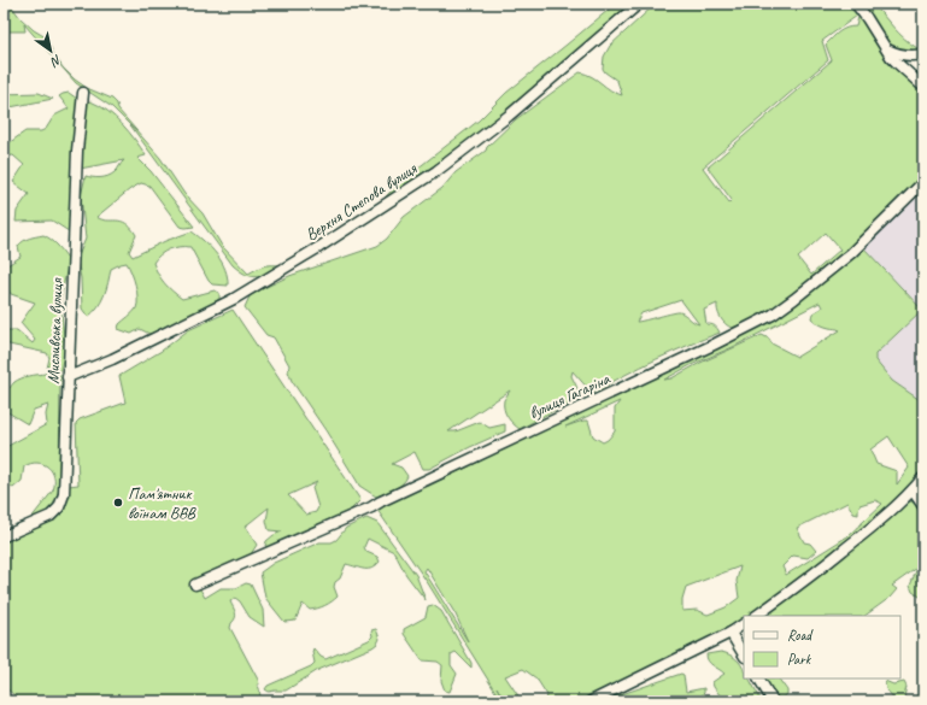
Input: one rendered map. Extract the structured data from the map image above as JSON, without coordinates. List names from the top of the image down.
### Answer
{
  "streets": {
    "street": ["Верхня Степова вулиця", "Мисливська вулиця", "вулиця Гагаріна"]
  },
  "crossings": [
    ["Верхня Степова вулиця", "Мисливська вулиця"]
  ],
  "places": ["Пам'ятник воїнам ВВВ"],
  "legend": ["Road", "Park"],
  "north": "bottom right"
}
